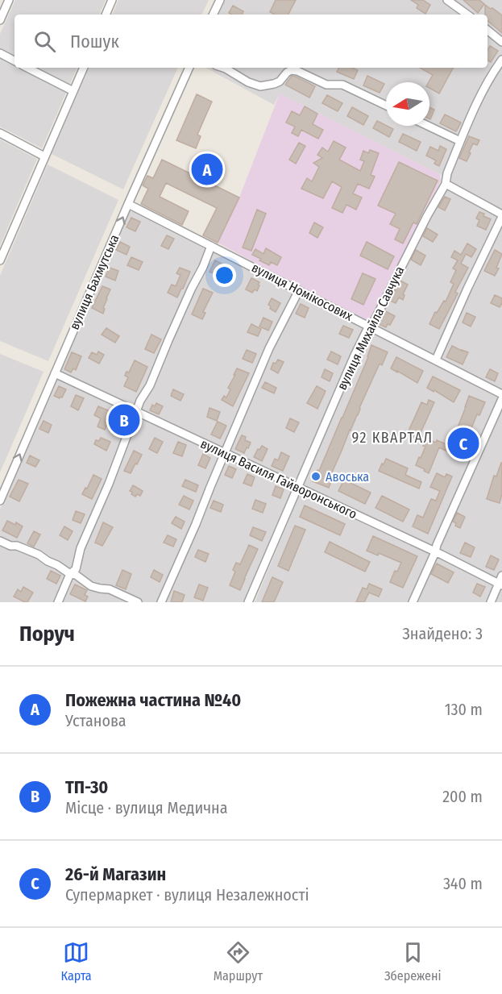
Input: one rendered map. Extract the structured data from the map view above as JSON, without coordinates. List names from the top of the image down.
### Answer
{
  "streets": {
    "street": [
      "вулиця Бахмутська",
      "вулиця Номікосових",
      "вулиця Михайла Савчука",
      "вулиця Василя Гайворонського"
    ]
  },
  "crossings": [
    ["вулиця Бахмутська", "вулиця Номікосових"],
    ["вулиця Бахмутська", "вулиця Василя Гайворонського"],
    ["вулиця Номікосових", "вулиця Михайла Савчука"],
    ["вулиця Михайла Савчука", "вулиця Василя Гайворонського"]
  ],
  "one_way": ["вулиця Бахмутська"],
  "districts": ["92 КВАРТАЛ"],
  "places": ["Авоська"],
  "north": "left",
  "page": {
    "search": "Пошук",
    "pins": ["A", "B", "C"],
    "heading": ["Поруч", "Знайдено: 3"],
    "list": [
      {
        "mark": "A",
        "name": "Пожежна частина №40",
        "note": "Установа",
        "value": "130 m"
      },
      {
        "mark": "B",
        "name": "ТП-30",
        "note": "Місце · вулиця Медична",
        "value": "200 m"
      },
      {
        "mark": "C",
        "name": "26-й Магазин",
        "note": "Супермаркет · вулиця Незалежності",
        "value": "340 m"
      }
    ],
    "nav": ["Карта", "Маршрут", "Збережені"]
  }
}
